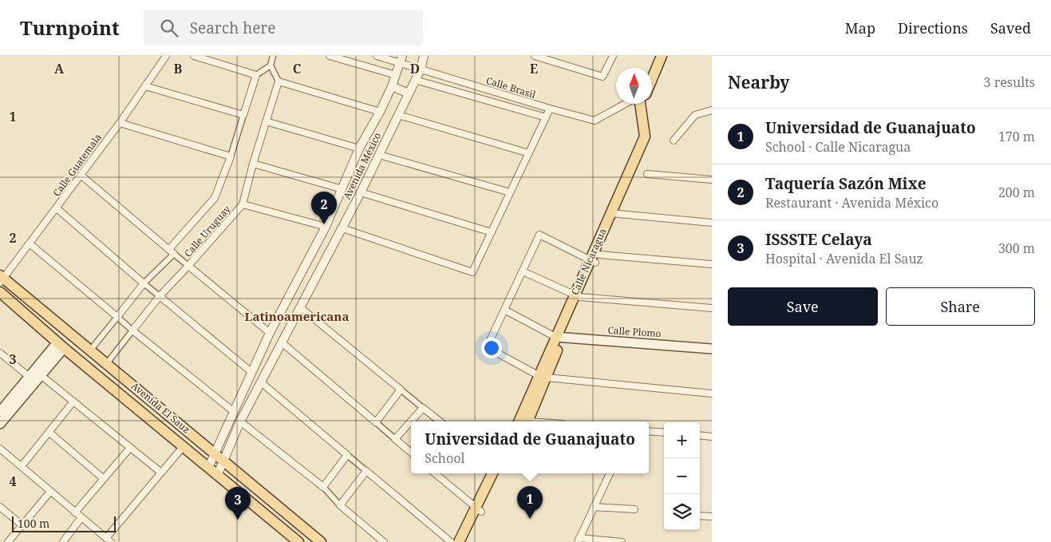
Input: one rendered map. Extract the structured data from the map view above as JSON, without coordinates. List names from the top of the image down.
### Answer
{
  "streets": {
    "main road": ["Calle Nicaragua", "Calle Plomo", "Avenida El Sauz"],
    "street": [
      "Calle Brasil",
      "Calle Guatemala",
      "Avenida México",
      "Calle Uruguay"
    ]
  },
  "crossings": [
    ["Calle Brasil", "Avenida México"],
    ["Calle Guatemala", "Avenida El Sauz"],
    ["Avenida México", "Avenida El Sauz"],
    ["Calle Uruguay", "Avenida El Sauz"],
    ["Calle Nicaragua", "Calle Plomo"]
  ],
  "districts": ["Latinoamericana"],
  "scale_bar": "100 m",
  "north": "top",
  "page": {
    "header": "Turnpoint",
    "search": "Search here",
    "nav": ["Map", "Directions", "Saved"],
    "heading": ["Nearby", "3 results"],
    "list": [
      {
        "mark": "1",
        "name": "Universidad de Guanajuato",
        "note": "School · Calle Nicaragua",
        "value": "170 m"
      },
      {
        "mark": "2",
        "name": "Taquería Sazón Mixe",
        "note": "Restaurant · Avenida México",
        "value": "200 m"
      },
      {
        "mark": "3",
        "name": "ISSSTE Celaya",
        "note": "Hospital · Avenida El Sauz",
        "value": "300 m"
      }
    ],
    "pins": ["2", "1", "3"],
    "buttons": ["Save", "Share"],
    "popup": ["Universidad de Guanajuato", "School"],
    "map_buttons": ["+", "−"],
    "scale": "100 m"
  },
  "grid": {
    "columns": [
      "A",
      "B",
      "C",
      "D",
      "E"
    ],
    "rows": [
      "1",
      "2",
      "3",
      "4"
    ]
  }
}
